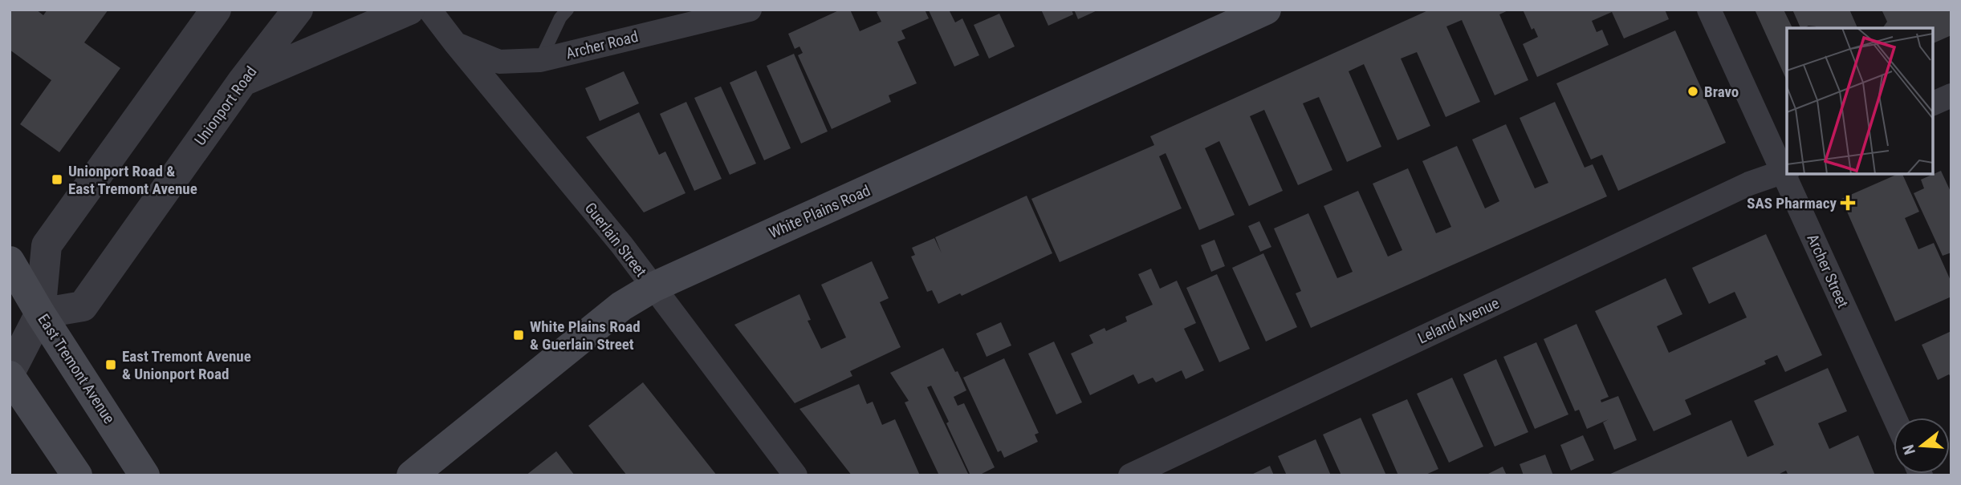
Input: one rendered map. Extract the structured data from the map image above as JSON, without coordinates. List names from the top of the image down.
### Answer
{
  "streets": {
    "main road": ["White Plains Road", "East Tremont Avenue"],
    "street": [
      "Archer Road",
      "Unionport Road",
      "Guerlain Street",
      "Archer Street",
      "Leland Avenue"
    ]
  },
  "crossings": [
    ["Archer Road", "Guerlain Street"],
    ["Unionport Road", "East Tremont Avenue"],
    ["White Plains Road", "Guerlain Street"],
    ["Archer Street", "Leland Avenue"]
  ],
  "places": {
    "other": ["Bravo"],
    "transit": ["Unionport Road & East Tremont Avenue", "White Plains Road & Guerlain Street", "East Tremont Avenue & Unionport Road"],
    "health": ["SAS Pharmacy"]
  },
  "north": "left"
}
